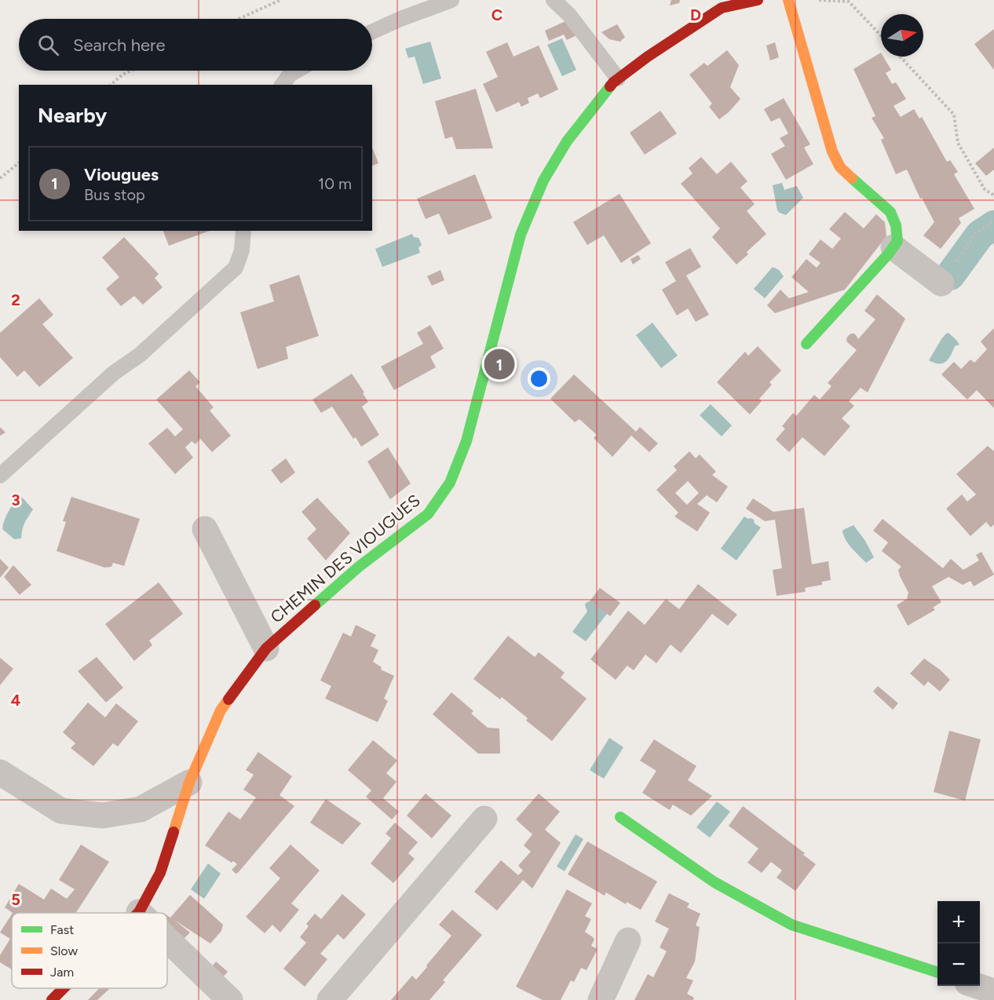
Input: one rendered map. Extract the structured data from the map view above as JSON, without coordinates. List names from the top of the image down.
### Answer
{
  "streets": {
    "street": ["CHEMIN DES VIOUGUES"]
  },
  "legend": ["Fast", "Slow", "Jam"],
  "north": "right",
  "page": {
    "search": "Search here",
    "heading": "Nearby",
    "list": [
      {
        "mark": "1",
        "name": "Viougues",
        "note": "Bus stop",
        "value": "10 m"
      }
    ],
    "pins": "1",
    "map_buttons": ["+", "−"]
  },
  "grid": {
    "columns": ["C", "D"],
    "rows": [
      "2",
      "3",
      "4",
      "5"
    ]
  }
}
